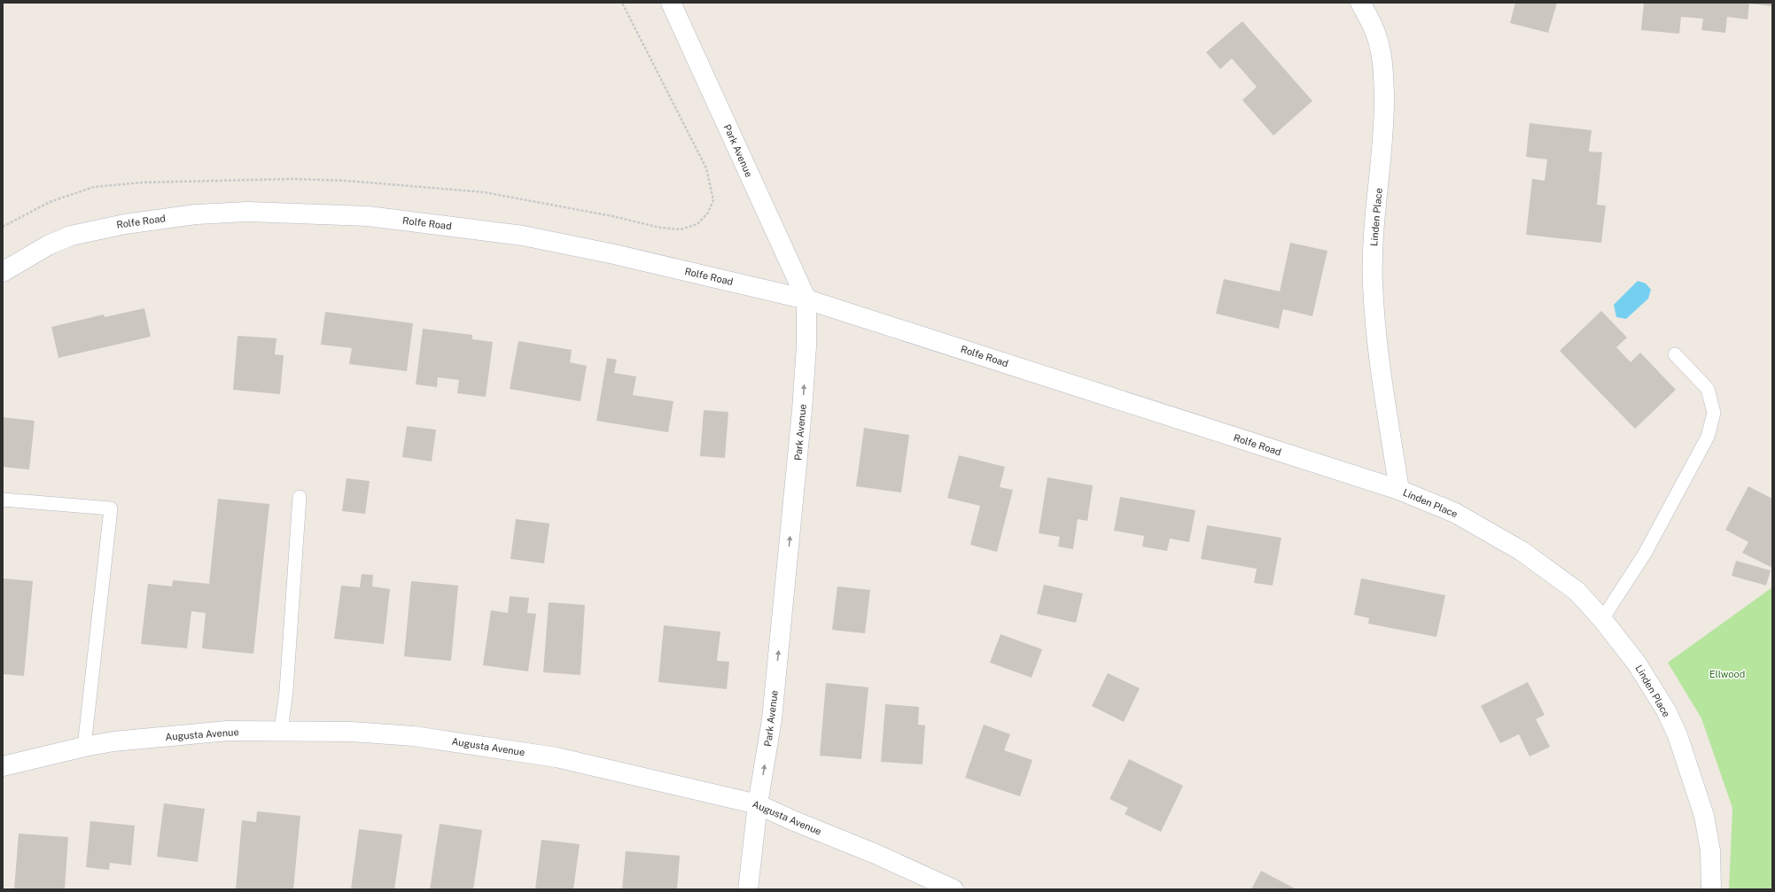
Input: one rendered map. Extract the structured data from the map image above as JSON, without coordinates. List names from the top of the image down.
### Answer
{
  "streets": {
    "street": [
      "Park Avenue",
      "Linden Place",
      "Rolfe Road",
      "Augusta Avenue"
    ]
  },
  "crossings": [
    ["Park Avenue", "Rolfe Road"],
    ["Park Avenue", "Augusta Avenue"],
    ["Linden Place", "Rolfe Road"]
  ],
  "one_way": ["Park Avenue"],
  "parks": ["Ellwood"]
}
